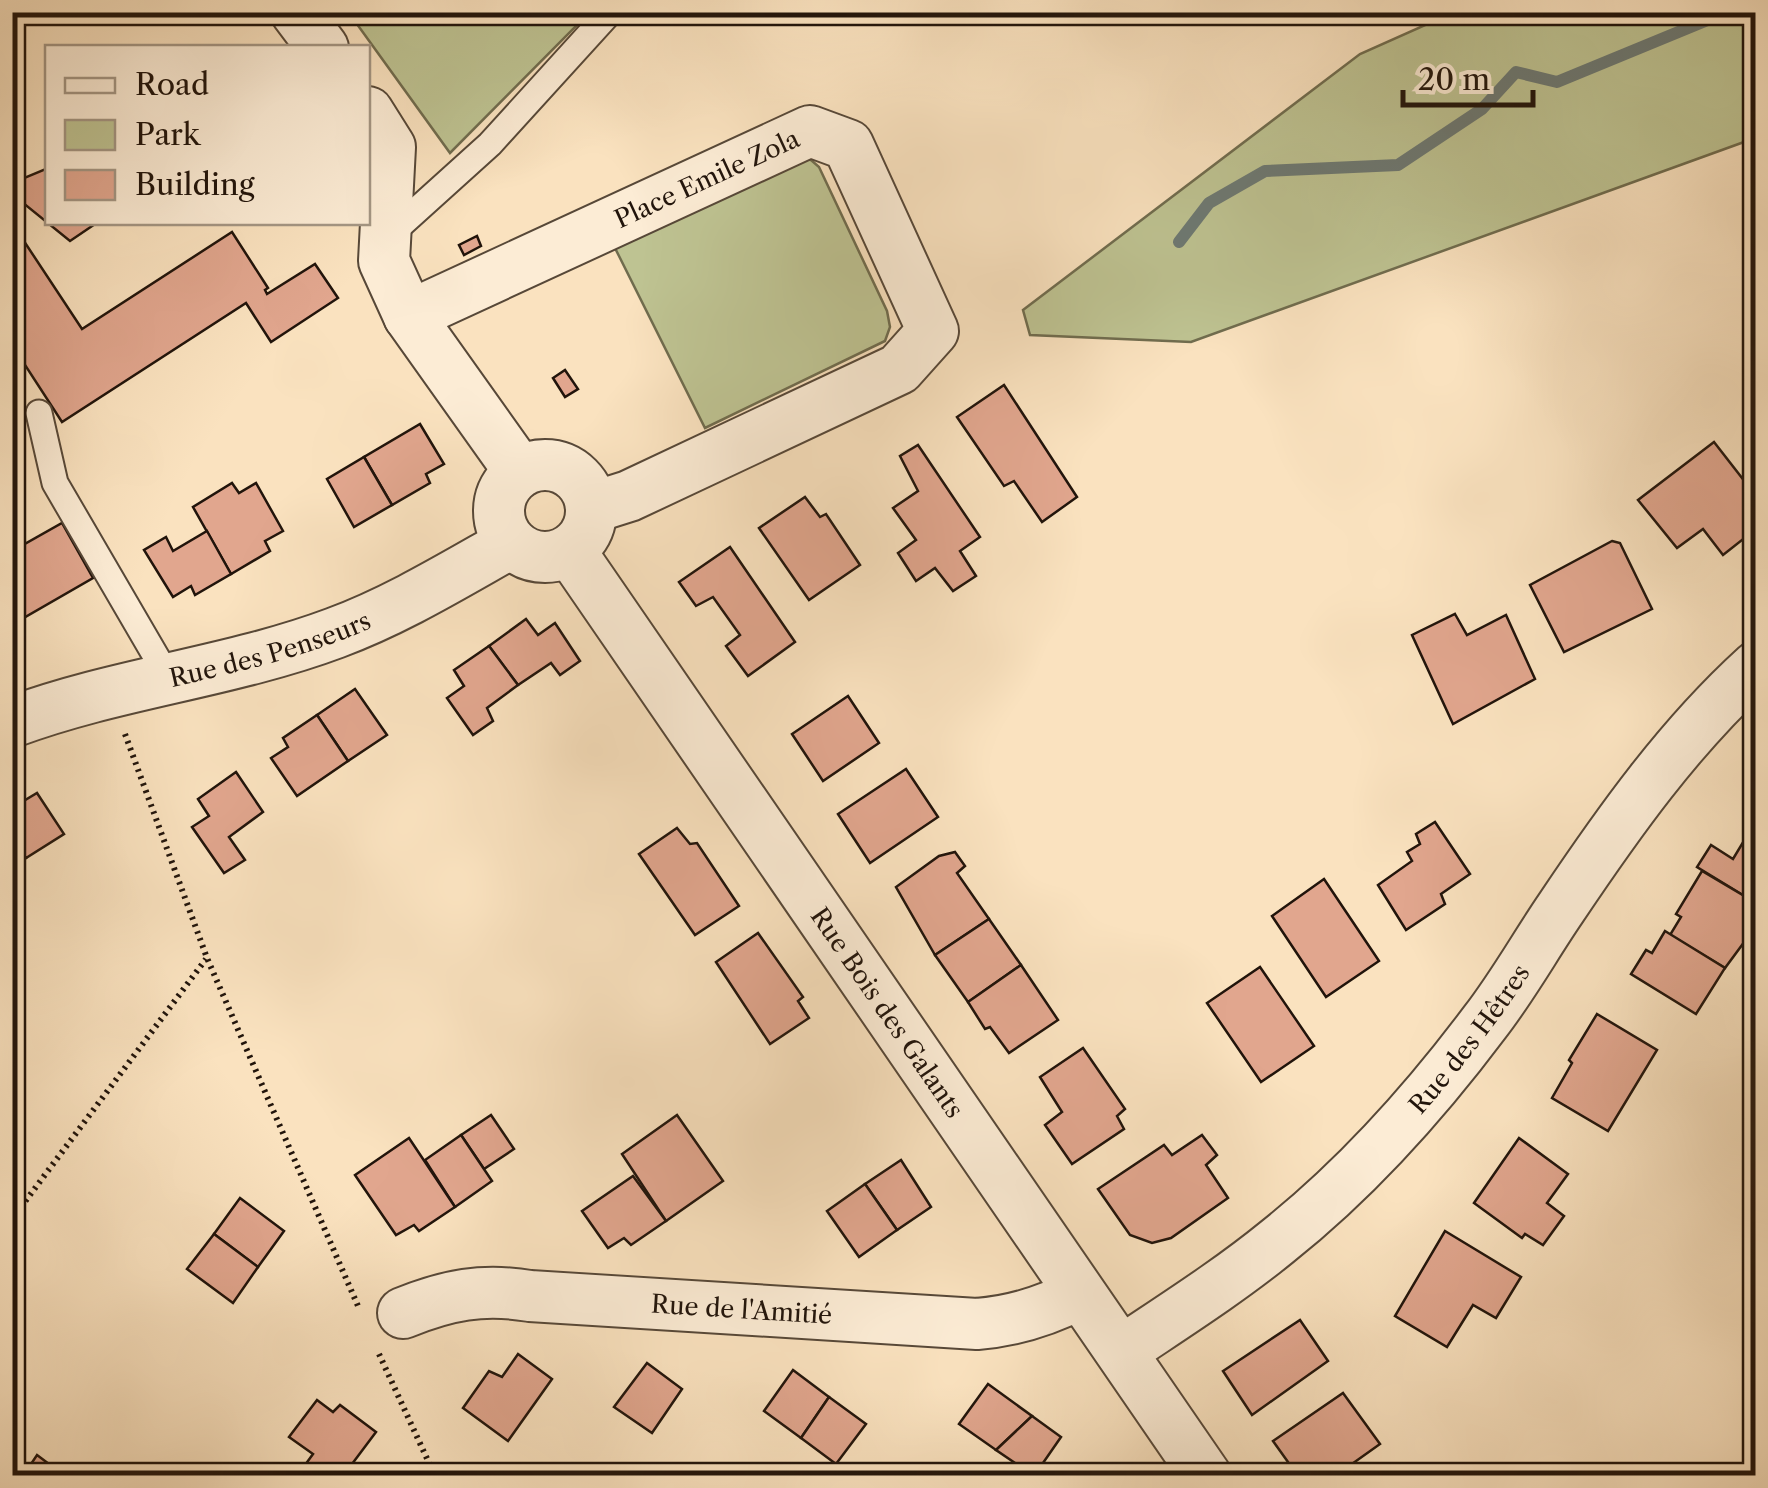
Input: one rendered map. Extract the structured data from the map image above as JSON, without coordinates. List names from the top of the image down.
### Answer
{
  "streets": {
    "street": [
      "Place Emile Zola",
      "Rue des Penseurs",
      "Rue Bois des Galants",
      "Rue des Hêtres",
      "Rue de l'Amitié"
    ]
  },
  "crossings": [
    ["Place Emile Zola", "Rue des Penseurs"],
    ["Place Emile Zola", "Rue Bois des Galants"],
    ["Rue des Penseurs", "Rue Bois des Galants"],
    ["Rue Bois des Galants", "Rue des Hêtres"],
    ["Rue Bois des Galants", "Rue de l'Amitié"]
  ],
  "legend": ["Road", "Park", "Building"],
  "scale_bar": "20 m"
}
